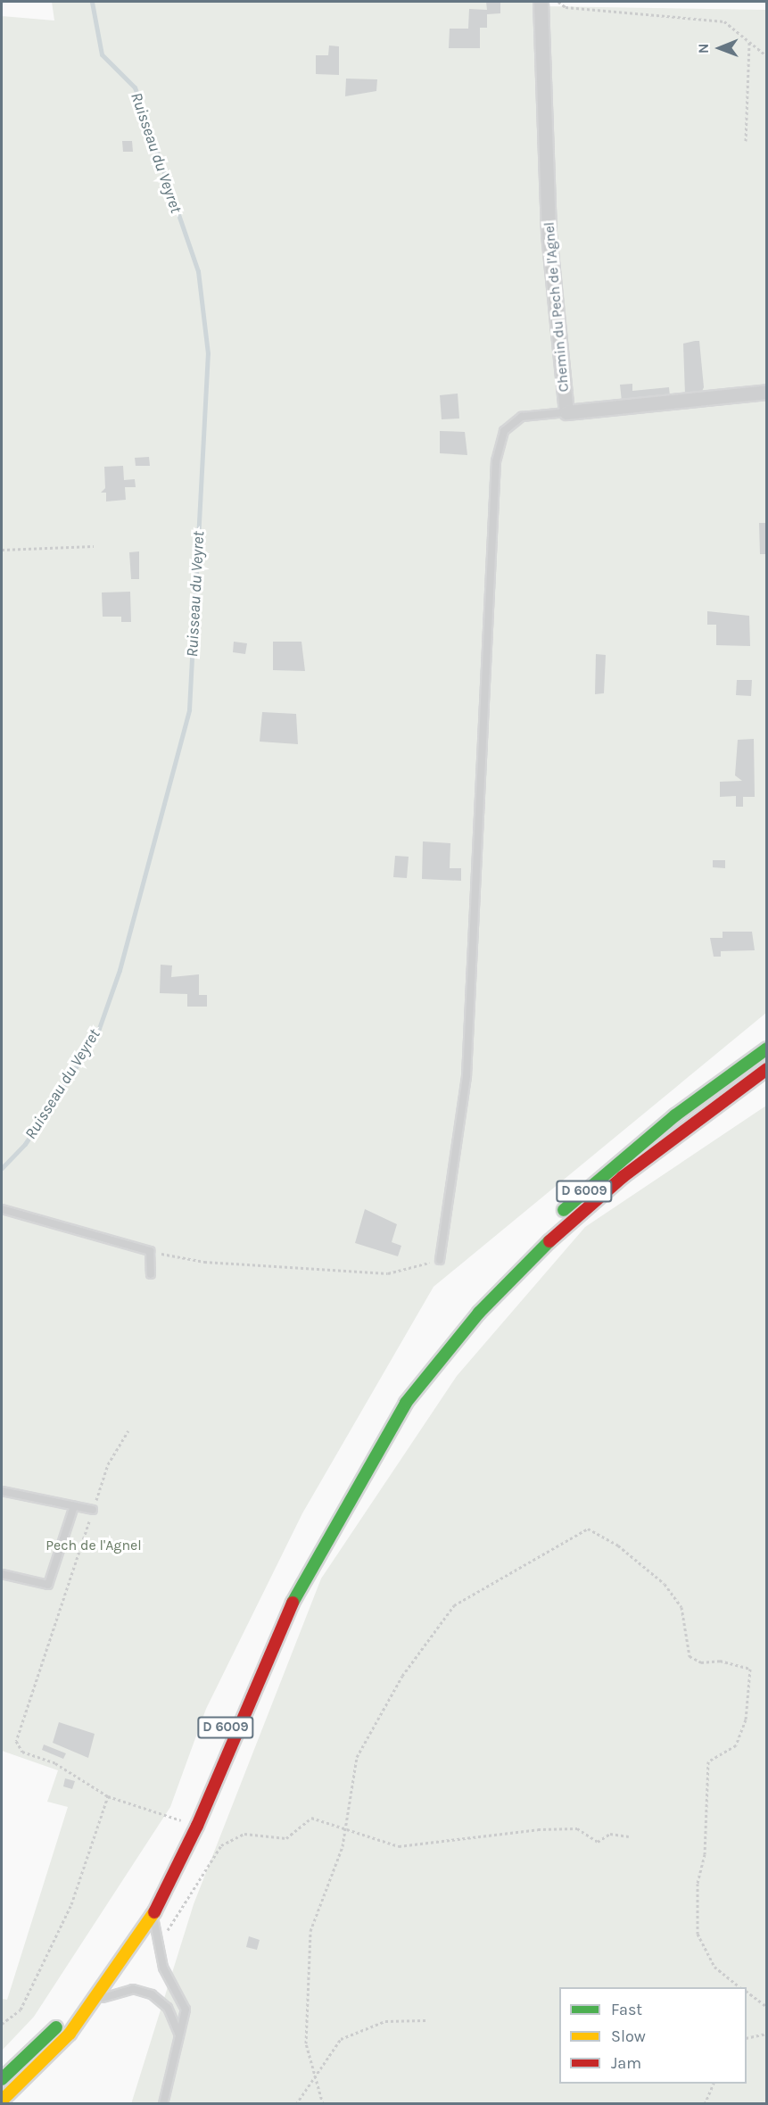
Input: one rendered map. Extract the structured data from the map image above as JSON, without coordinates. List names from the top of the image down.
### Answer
{
  "streets": {
    "main road": ["D 6009"],
    "street": ["Chemin du Pech de l'Agnel"]
  },
  "water": ["Ruisseau du Veyret"],
  "parks": ["Pech de l'Agnel"],
  "legend": ["Fast", "Slow", "Jam"],
  "north": "left"
}
